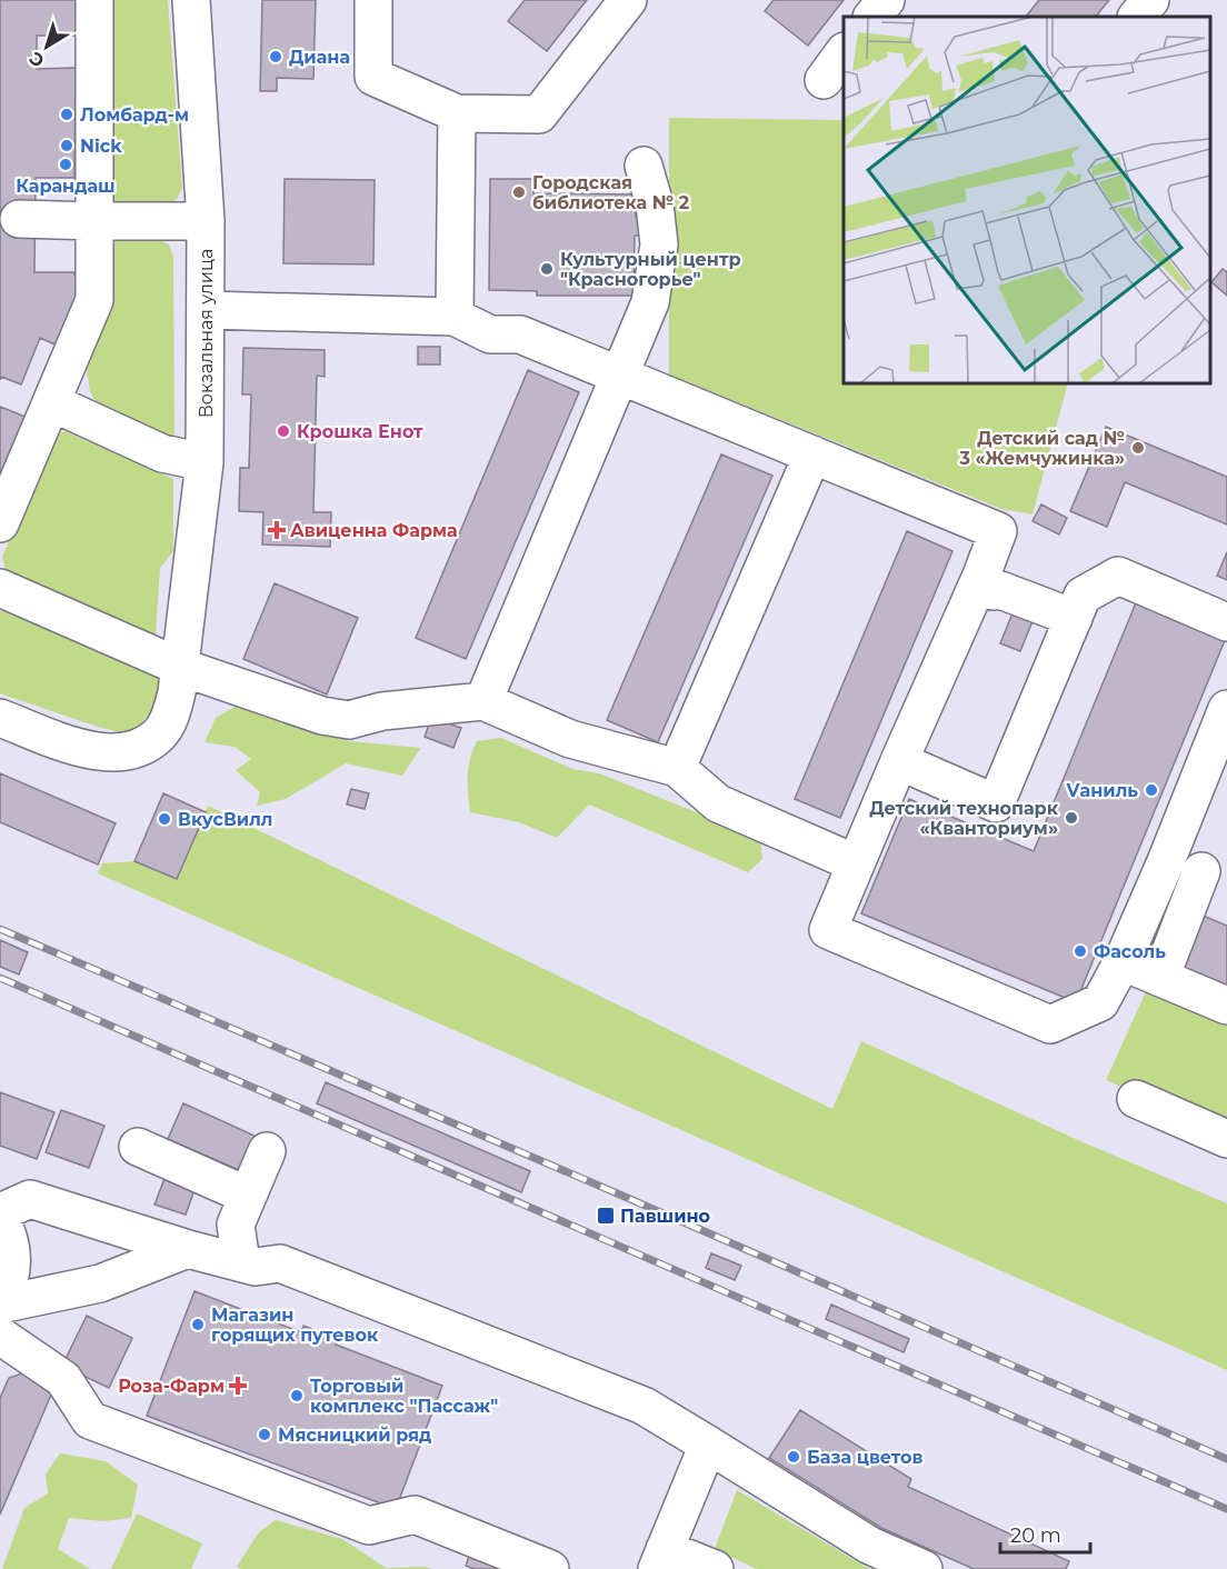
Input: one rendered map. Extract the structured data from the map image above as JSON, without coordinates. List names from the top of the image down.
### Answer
{
  "streets": {
    "street": ["Вокзальная улица"]
  },
  "places": {
    "other": [
      "Диана",
      "Ломбард-м",
      "Nick",
      "Карандаш",
      "Городская библиотека № 2",
      "Культурный центр \"Красногорье\"",
      "Крошка Енот",
      "Детский сад № 3 «Жемчужинка»",
      "Vаниль",
      "Детский технопарк «Кванториум»",
      "ВкусВилл",
      "Фасоль",
      "Магазин горящих путевок",
      "Торговый комплекс \"Пассаж\"",
      "Мясницкий ряд",
      "База цветов"
    ],
    "health": ["Авиценна Фарма", "Роза-Фарм"],
    "transit": ["Павшино"]
  },
  "scale_bar": "20 m",
  "north": "bottom left"
}
